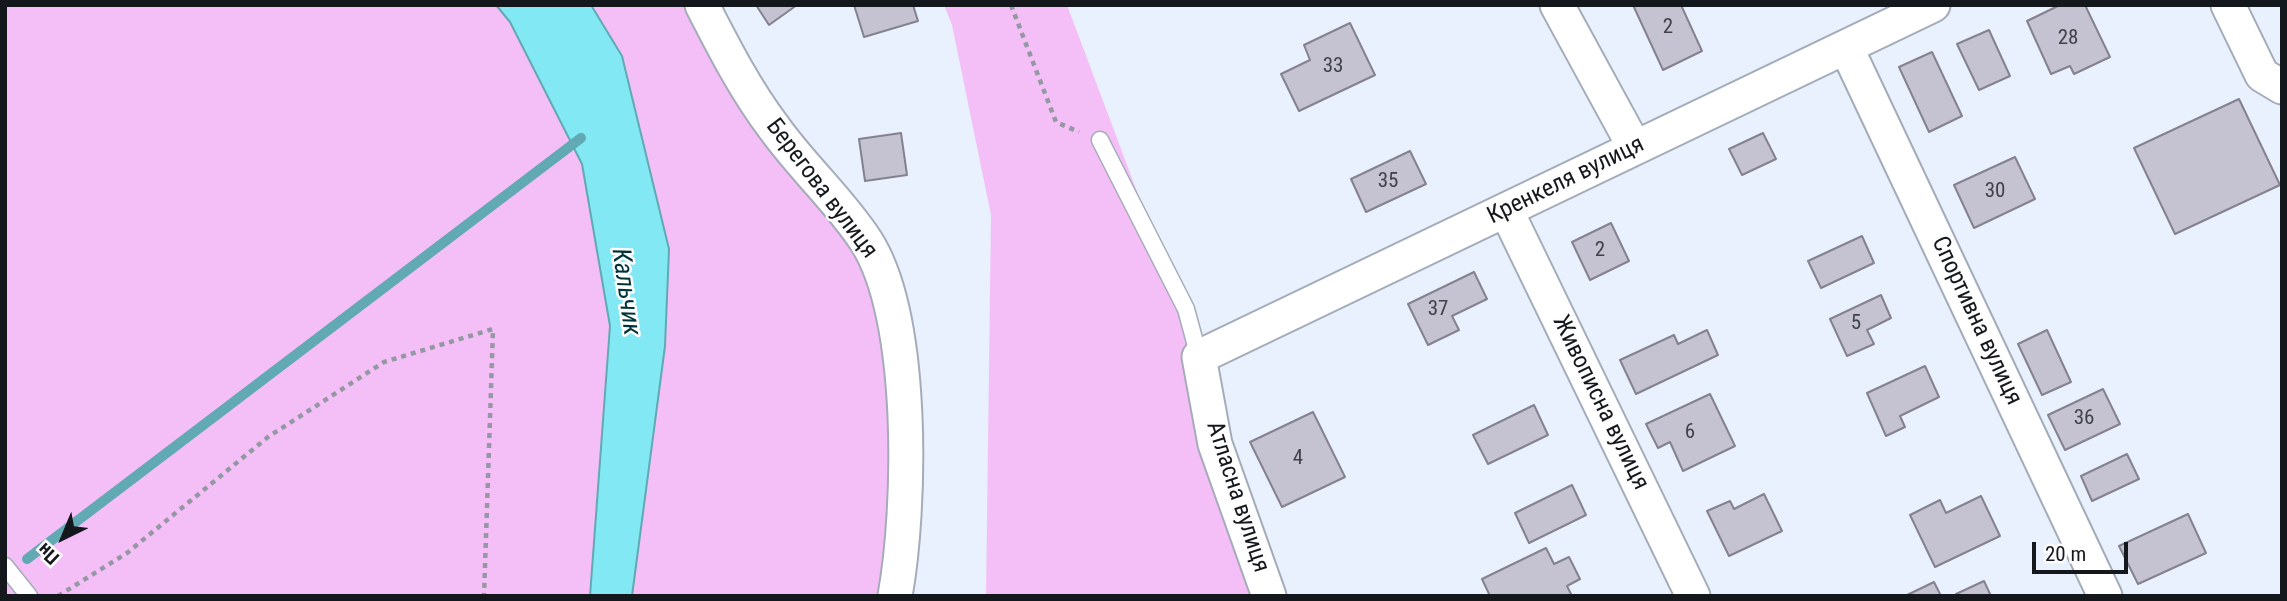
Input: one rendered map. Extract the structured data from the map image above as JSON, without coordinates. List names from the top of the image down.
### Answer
{
  "streets": {
    "street": [
      "Кренкеля вулиця",
      "Берегова вулиця",
      "Спортивна вулиця",
      "Живописна вулиця",
      "Атласна вулиця"
    ]
  },
  "crossings": [
    ["Кренкеля вулиця", "Спортивна вулиця"],
    ["Кренкеля вулиця", "Живописна вулиця"],
    ["Кренкеля вулиця", "Атласна вулиця"]
  ],
  "water": ["Кальчик"],
  "house_numbers": [
    "2",
    "28",
    "33",
    "35",
    "30",
    "2",
    "37",
    "5",
    "36",
    "6",
    "4"
  ],
  "scale_bar": "20 m",
  "north": "bottom left"
}
